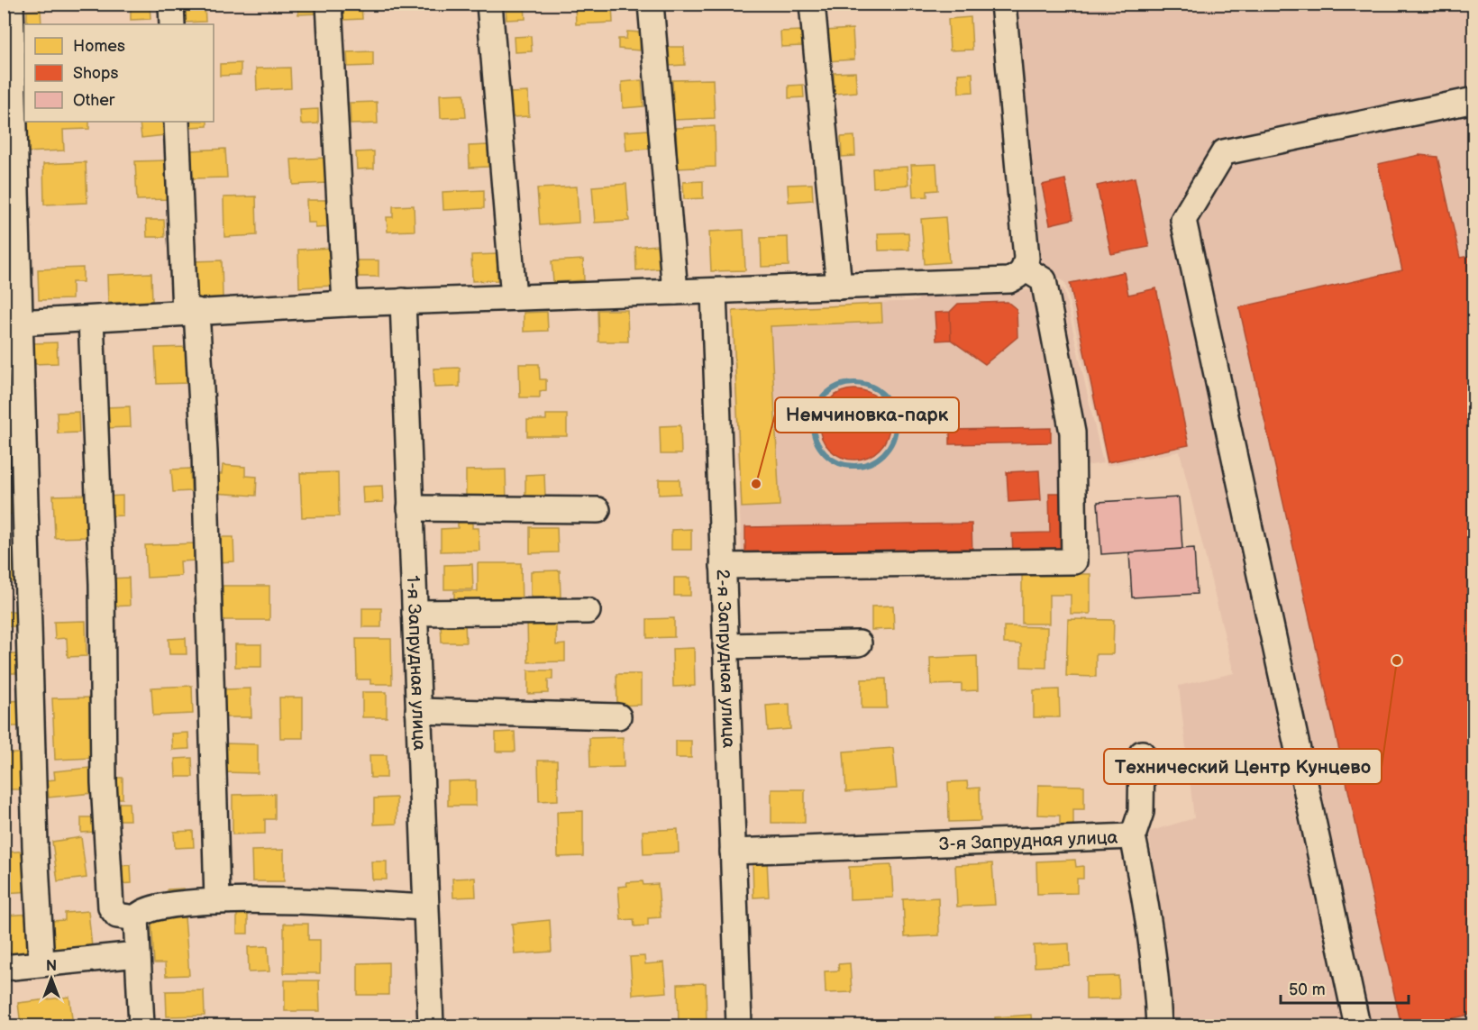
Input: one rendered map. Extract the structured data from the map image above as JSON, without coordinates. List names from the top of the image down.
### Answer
{
  "streets": {
    "street": ["2-я Запрудная улица", "1-я Запрудная улица", "3-я Запрудная улица"]
  },
  "crossings": [
    ["2-я Запрудная улица", "3-я Запрудная улица"]
  ],
  "places": ["Немчиновка-парк", "Технический Центр Кунцево"],
  "legend": ["Homes", "Shops", "Other"],
  "scale_bar": "50 m",
  "north": "top"
}
